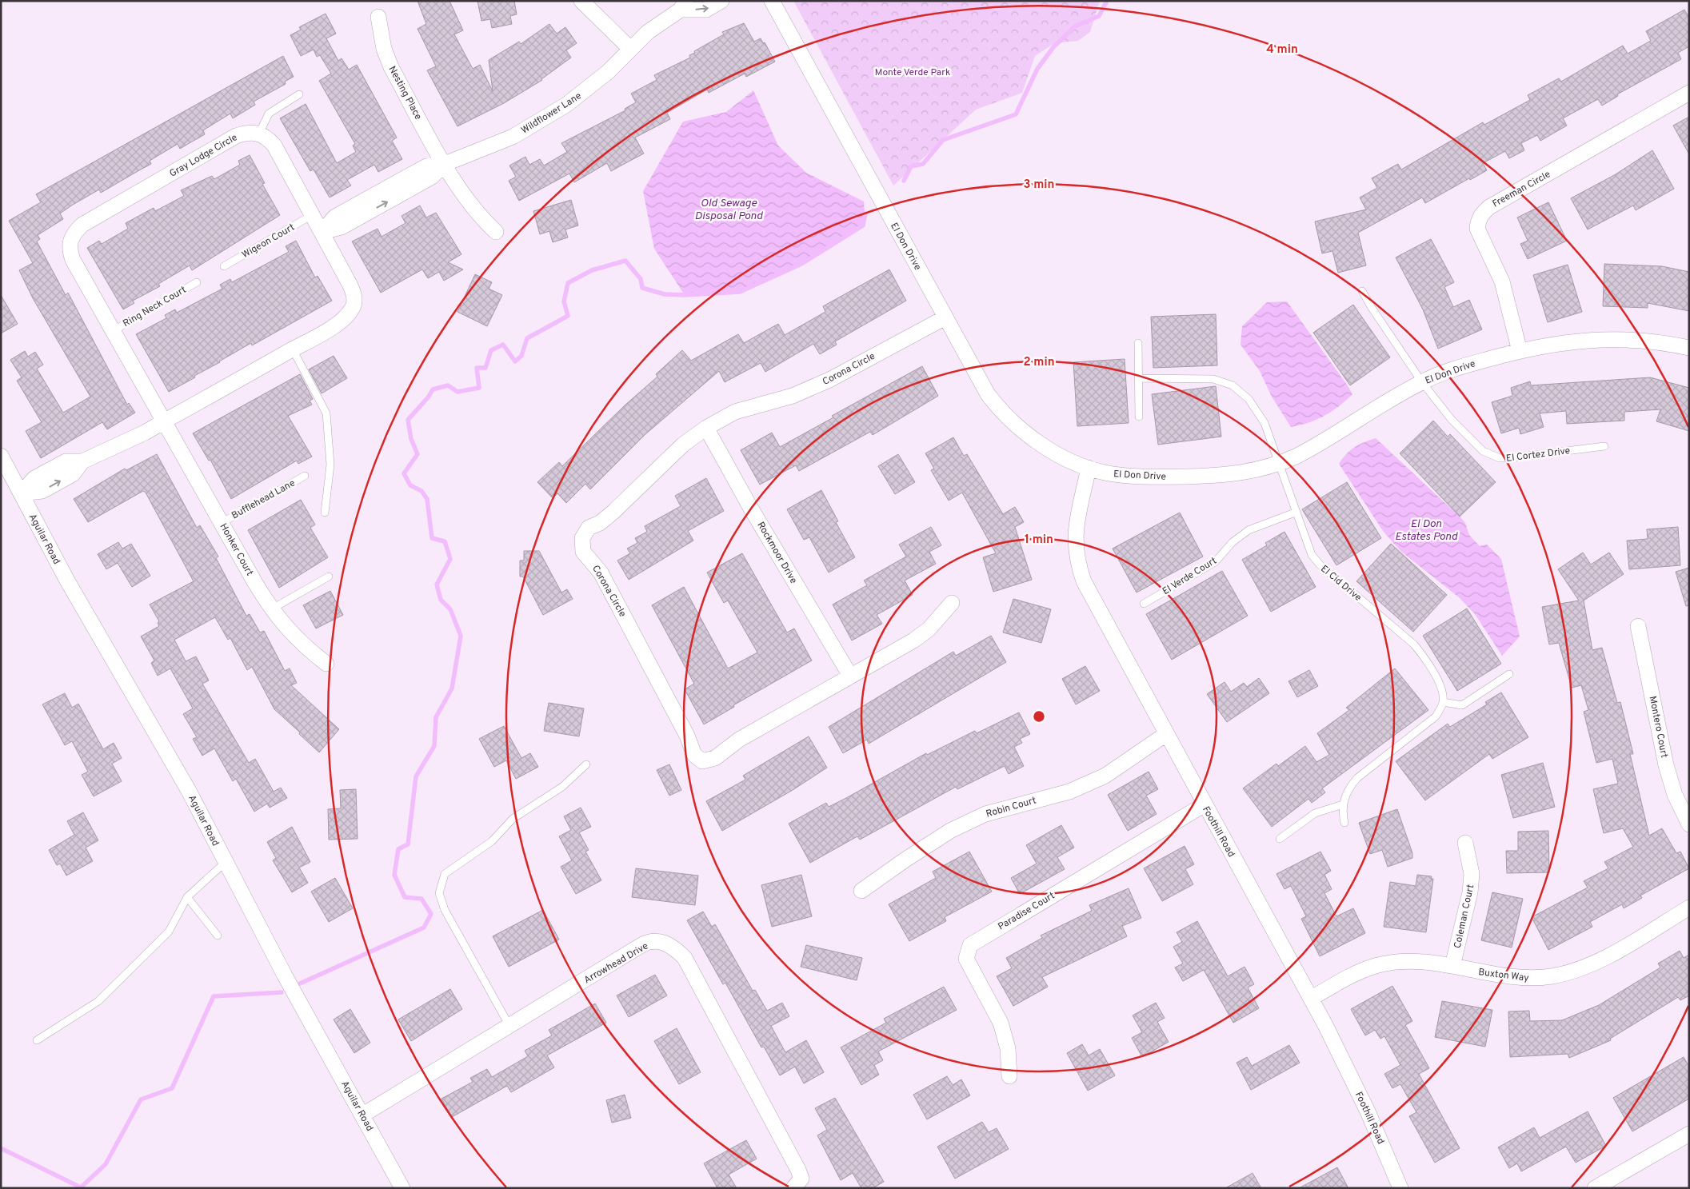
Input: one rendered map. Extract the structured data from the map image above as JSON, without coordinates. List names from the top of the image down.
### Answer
{
  "streets": {
    "street": [
      "Nesting Place",
      "Wildflower Lane",
      "Gray Lodge Circle",
      "Freeman Circle",
      "El Don Drive",
      "Corona Circle",
      "Aguilar Road",
      "Honker Court",
      "Rockmoor Drive",
      "Montero Court",
      "Robin Court",
      "Foothill Road",
      "Paradise Court",
      "Coleman Court",
      "Arrowhead Drive",
      "Buxton Way"
    ],
    "lane": [
      "Wigeon Court",
      "Ring Neck Court",
      "El Cortez Drive",
      "Bufflehead Lane",
      "El Verde Court",
      "El Cid Drive"
    ]
  },
  "crossings": [
    ["Nesting Place", "Wildflower Lane"],
    ["Gray Lodge Circle", "Ring Neck Court"],
    ["Gray Lodge Circle", "Honker Court"],
    ["Freeman Circle", "El Don Drive"],
    ["El Don Drive", "Corona Circle"],
    ["El Don Drive", "El Cortez Drive"],
    ["El Don Drive", "El Cid Drive"],
    ["El Don Drive", "Foothill Road"],
    ["Corona Circle", "Rockmoor Drive"],
    ["Bufflehead Lane", "Honker Court"],
    ["Aguilar Road", "Arrowhead Drive"],
    ["El Verde Court", "El Cid Drive"],
    ["Robin Court", "Foothill Road"],
    ["Foothill Road", "Paradise Court"],
    ["Foothill Road", "Buxton Way"],
    ["Coleman Court", "Buxton Way"]
  ],
  "water": ["Old Sewage Disposal Pond", "El Don Estates Pond"],
  "parks": ["Monte Verde Park"],
  "rings": [
    "4 min",
    "3 min",
    "2 min",
    "1 min"
  ]
}
